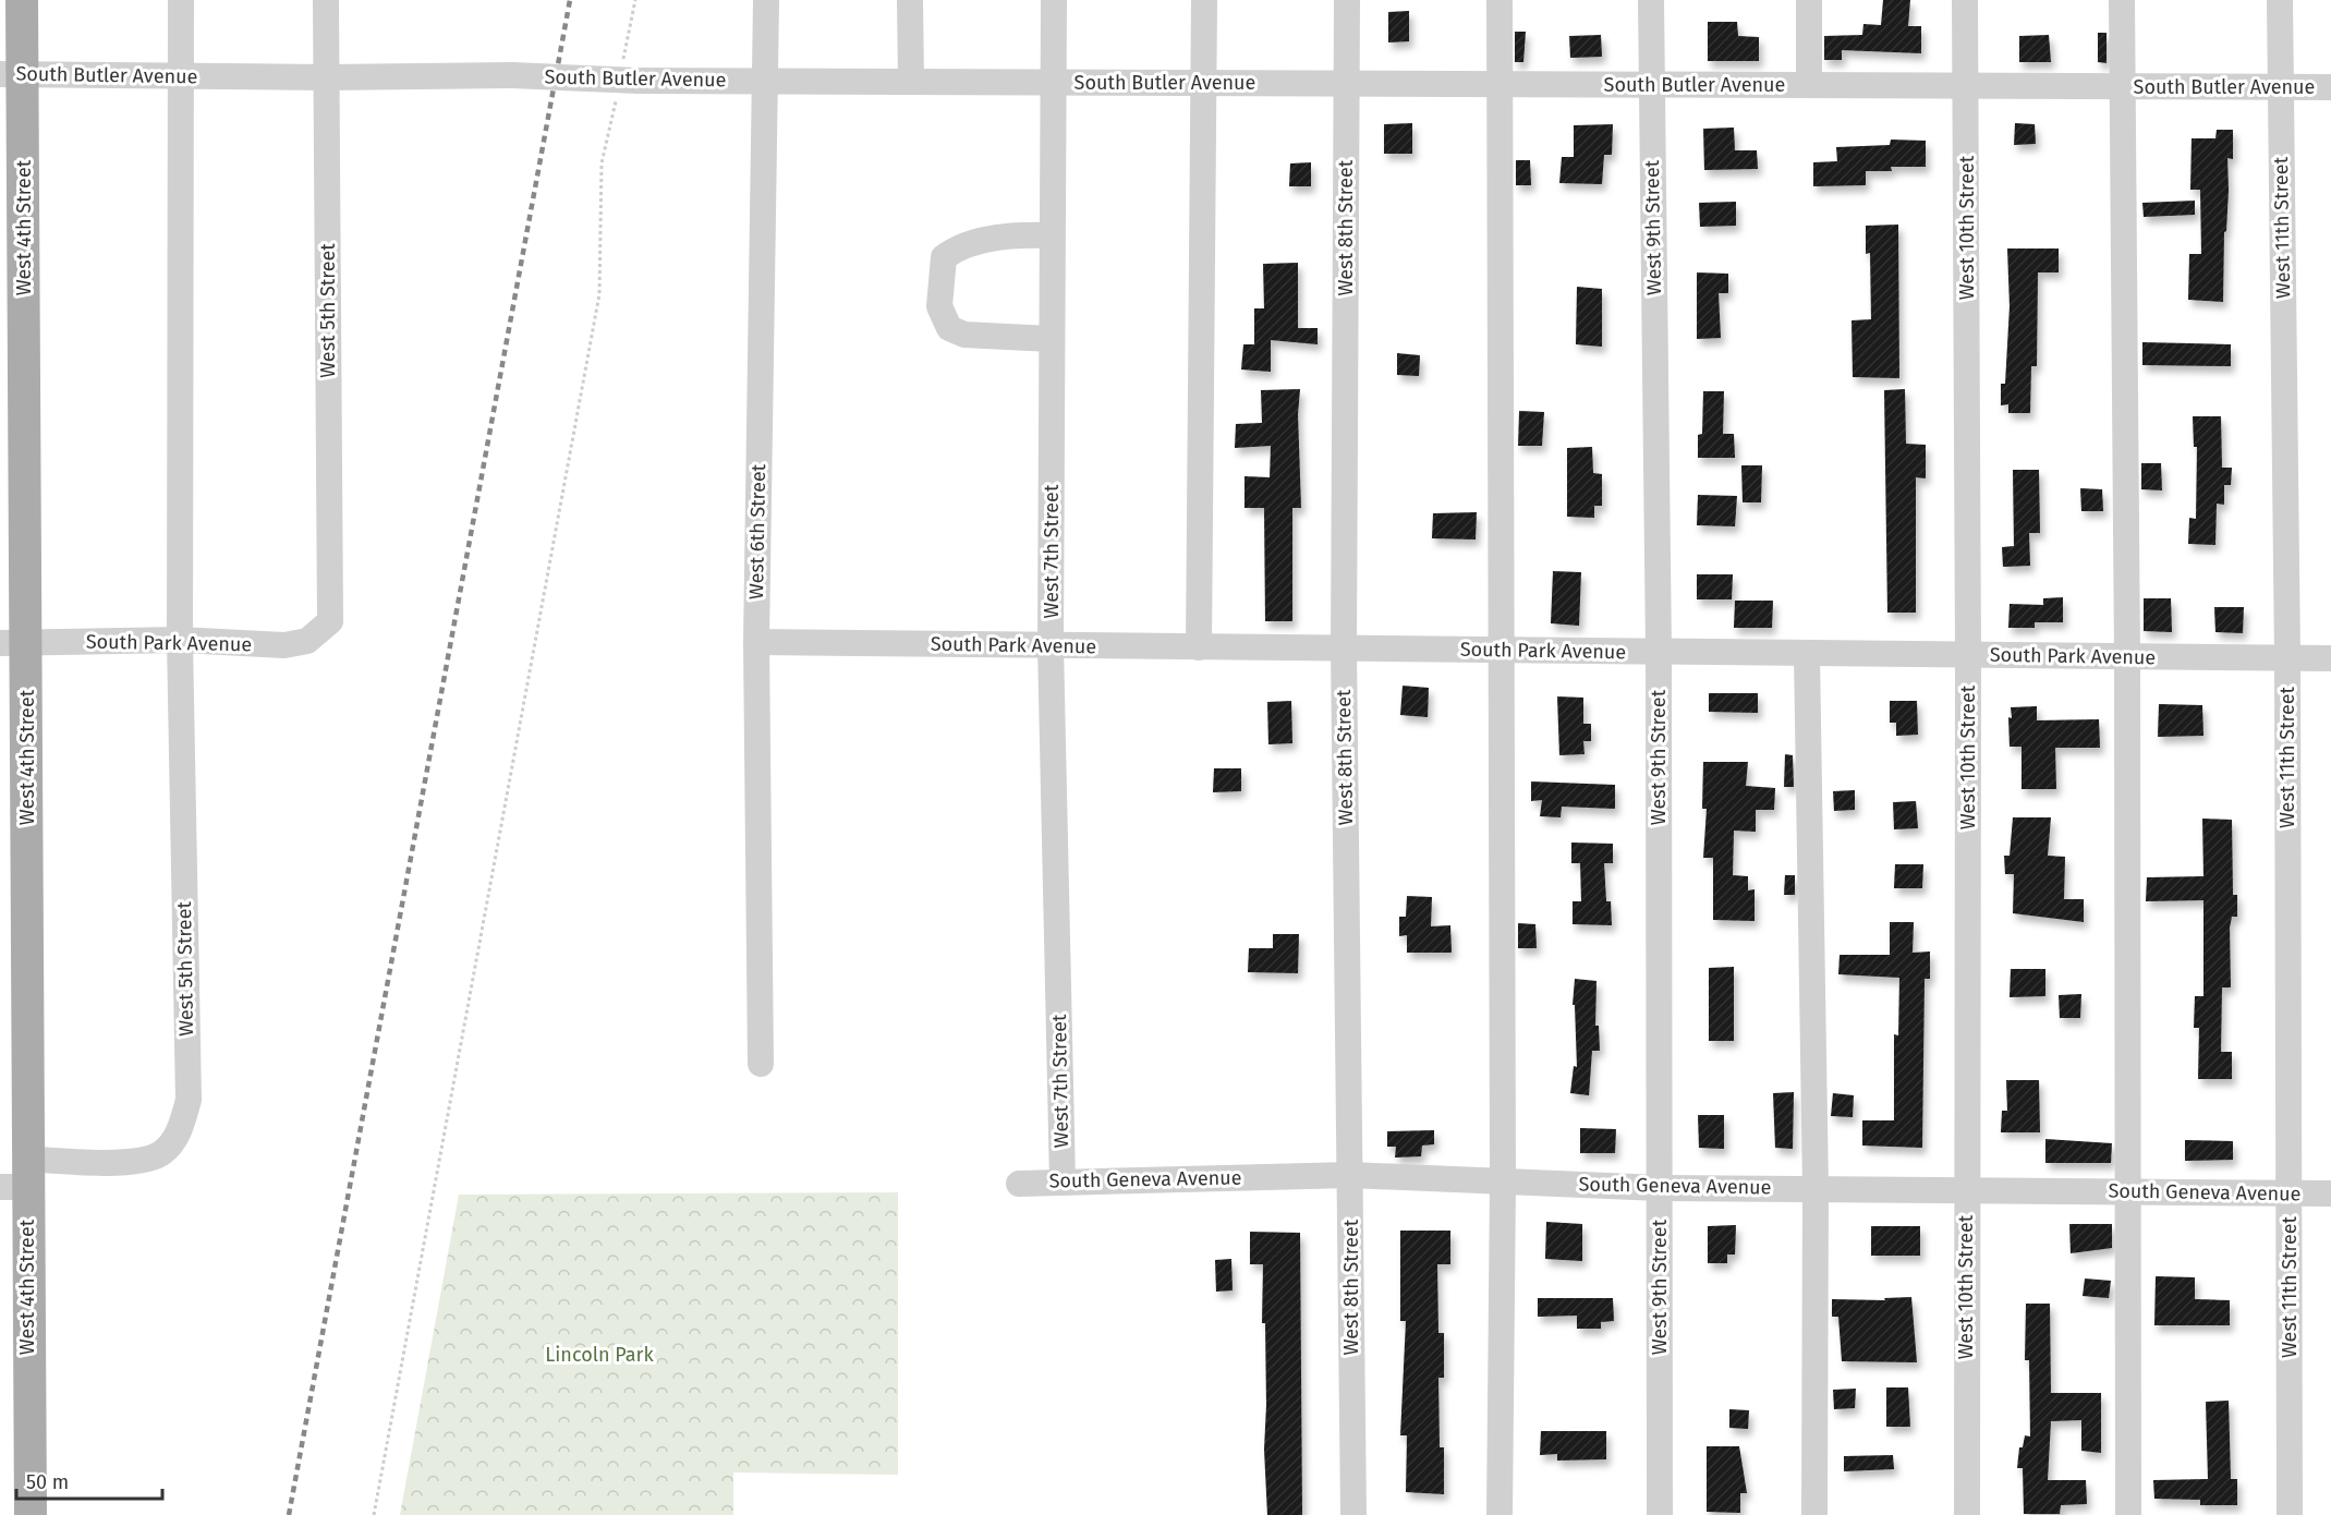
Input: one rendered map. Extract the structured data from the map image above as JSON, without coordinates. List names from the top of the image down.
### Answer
{
  "streets": {
    "main road": ["West 4th Street"],
    "street": [
      "South Butler Avenue",
      "West 8th Street",
      "West 9th Street",
      "West 10th Street",
      "West 11th Street",
      "West 5th Street",
      "West 6th Street",
      "West 7th Street",
      "South Park Avenue",
      "South Geneva Avenue"
    ]
  },
  "crossings": [
    ["South Butler Avenue", "West 4th Street"],
    ["South Butler Avenue", "West 8th Street"],
    ["South Butler Avenue", "West 9th Street"],
    ["South Butler Avenue", "West 10th Street"],
    ["South Butler Avenue", "West 11th Street"],
    ["South Butler Avenue", "West 5th Street"],
    ["South Butler Avenue", "West 6th Street"],
    ["South Butler Avenue", "West 7th Street"],
    ["West 4th Street", "West 5th Street"],
    ["West 4th Street", "South Park Avenue"],
    ["West 8th Street", "South Park Avenue"],
    ["West 8th Street", "South Geneva Avenue"],
    ["West 9th Street", "South Park Avenue"],
    ["West 9th Street", "South Geneva Avenue"],
    ["West 10th Street", "South Park Avenue"],
    ["West 10th Street", "South Geneva Avenue"],
    ["West 11th Street", "South Park Avenue"],
    ["West 11th Street", "South Geneva Avenue"],
    ["West 5th Street", "South Park Avenue"],
    ["West 6th Street", "South Park Avenue"],
    ["West 7th Street", "South Park Avenue"],
    ["West 7th Street", "South Geneva Avenue"]
  ],
  "parks": ["Lincoln Park"],
  "scale_bar": "50 m"
}
